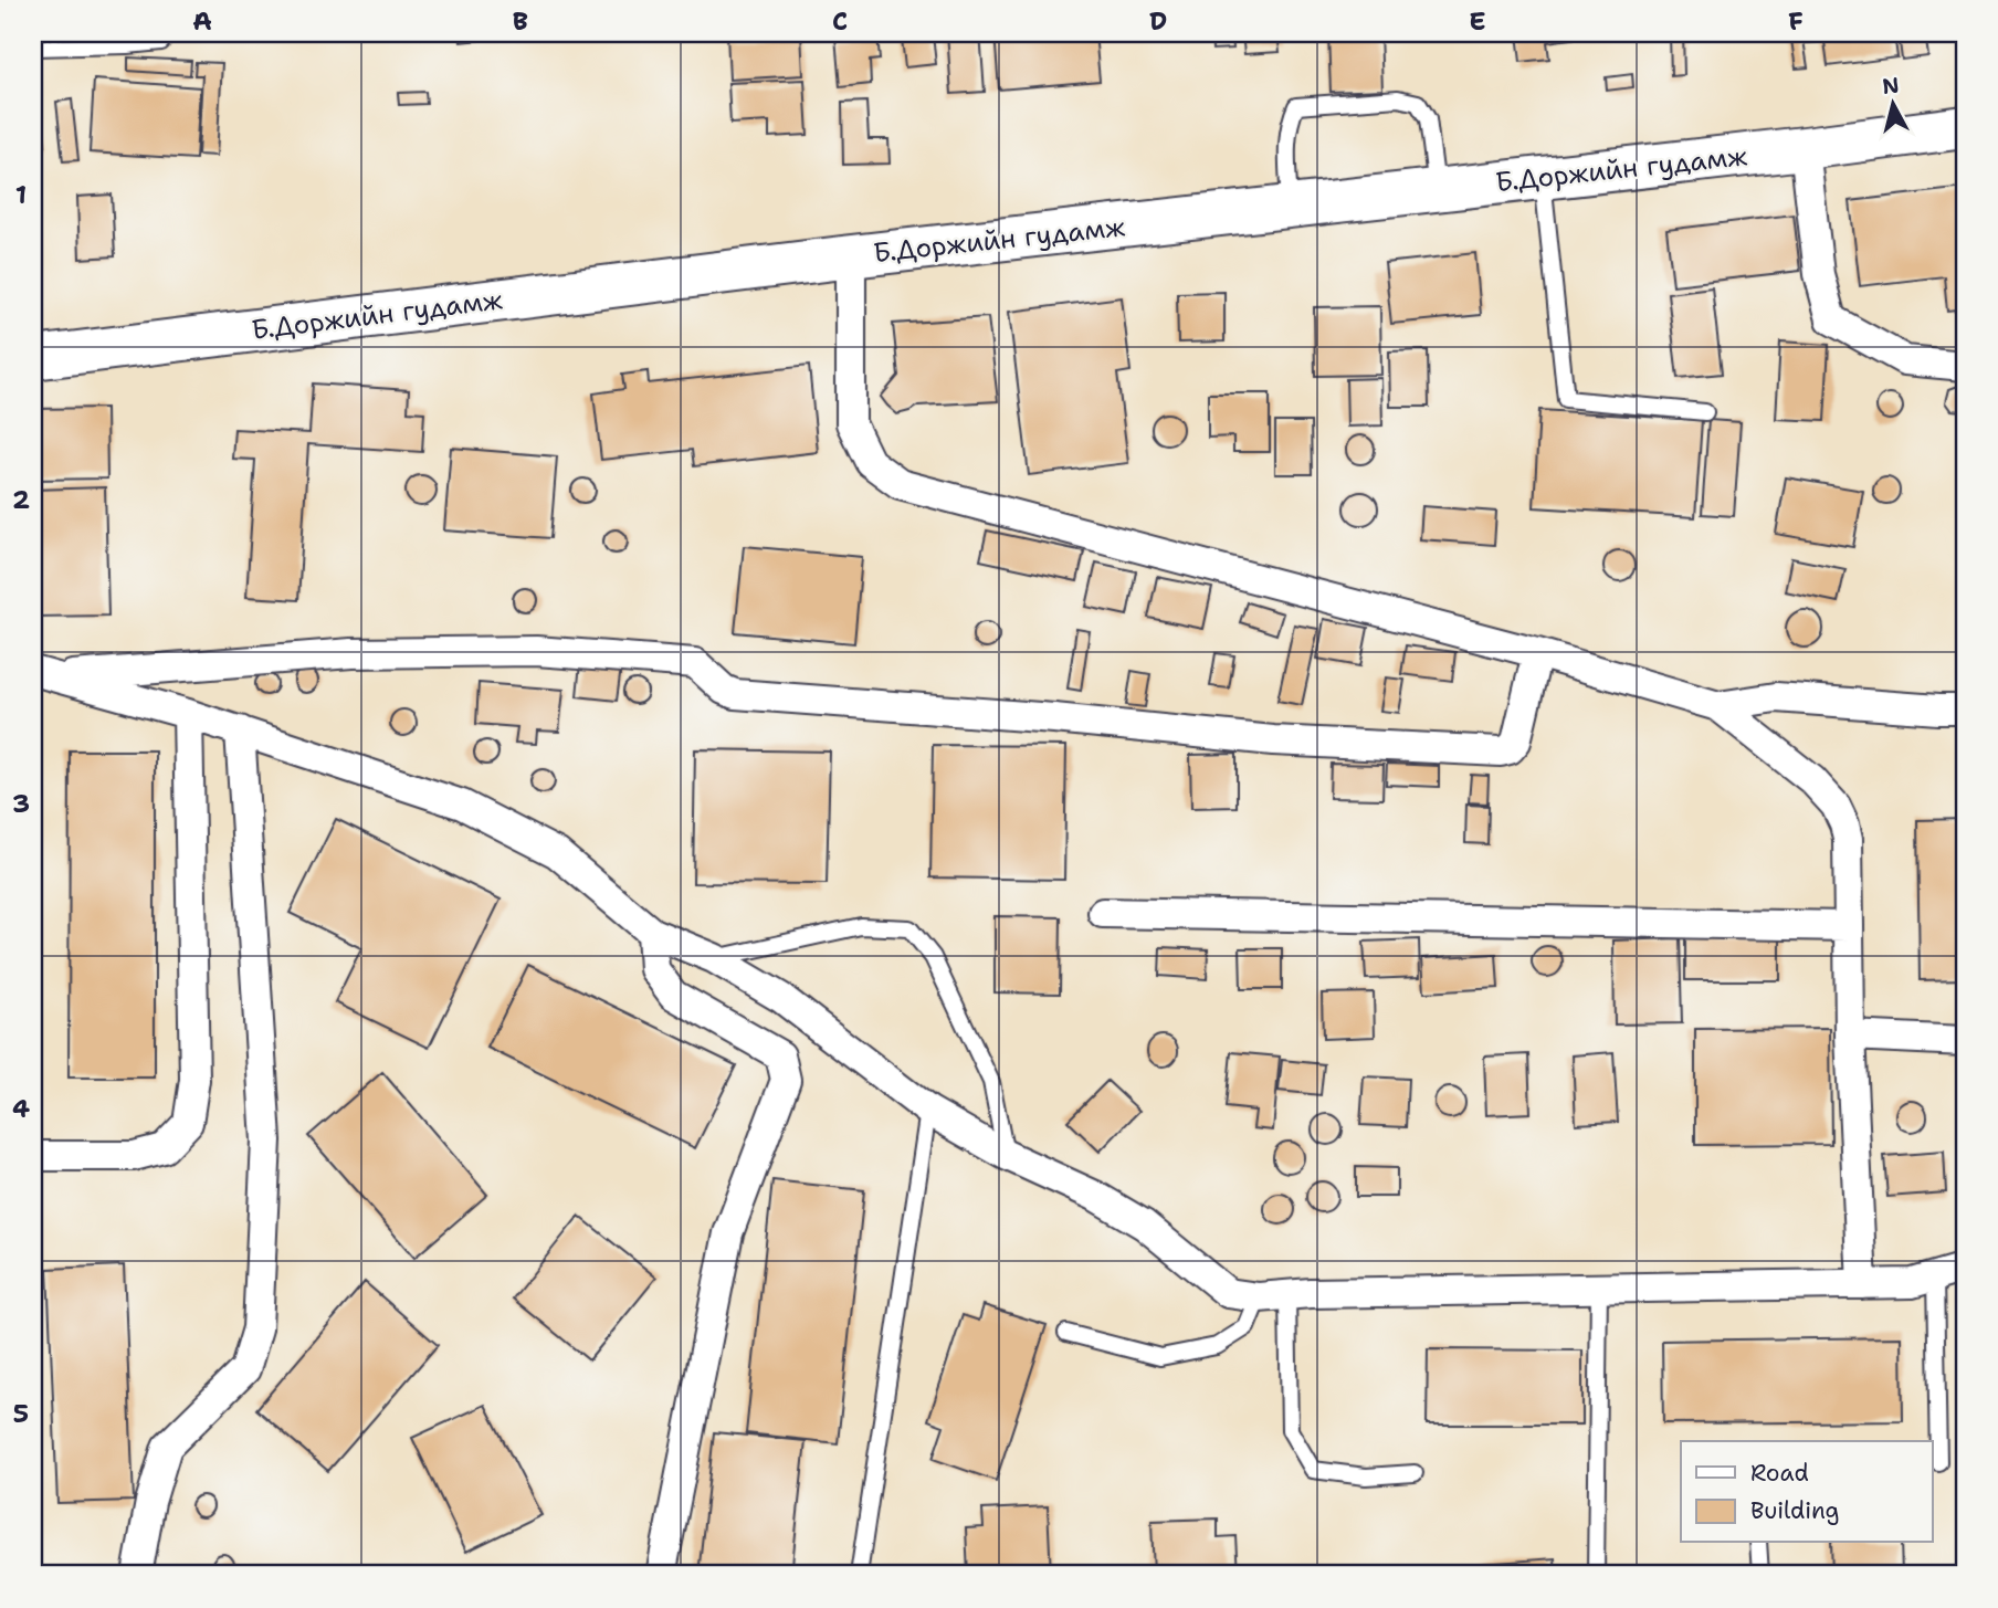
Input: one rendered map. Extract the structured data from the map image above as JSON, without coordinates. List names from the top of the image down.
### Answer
{
  "streets": {
    "main road": ["Б.Доржийн гудамж"]
  },
  "legend": ["Road", "Building"],
  "north": "top",
  "grid": {
    "columns": [
      "A",
      "B",
      "C",
      "D",
      "E",
      "F"
    ],
    "rows": [
      "1",
      "2",
      "3",
      "4",
      "5"
    ]
  }
}
